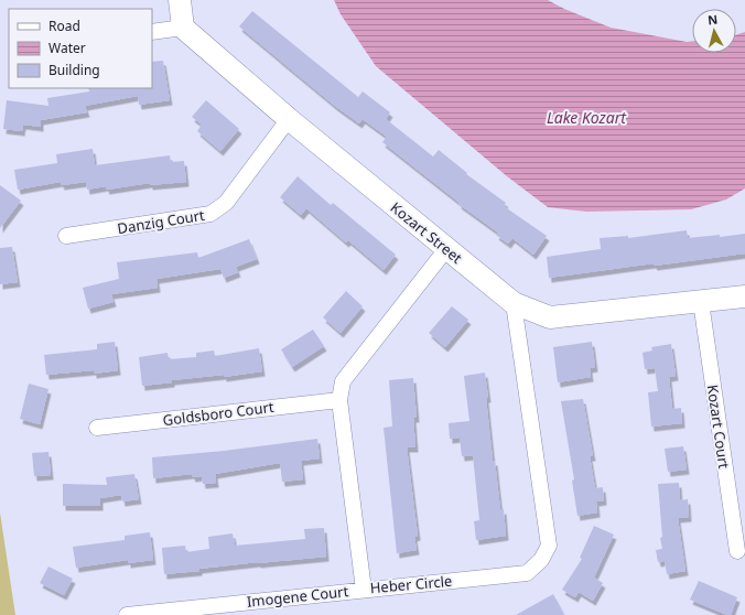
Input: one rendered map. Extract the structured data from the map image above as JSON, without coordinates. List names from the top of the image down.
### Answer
{
  "streets": {
    "street": [
      "Danzig Court",
      "Kozart Street",
      "Goldsboro Court",
      "Kozart Court",
      "Heber Circle",
      "Imogene Court"
    ]
  },
  "crossings": [
    ["Danzig Court", "Kozart Street"],
    ["Kozart Street", "Kozart Court"],
    ["Kozart Street", "Heber Circle"],
    ["Goldsboro Court", "Heber Circle"],
    ["Heber Circle", "Imogene Court"]
  ],
  "water": ["Lake Kozart"],
  "legend": ["Road", "Water", "Building"],
  "north": "top"
}
